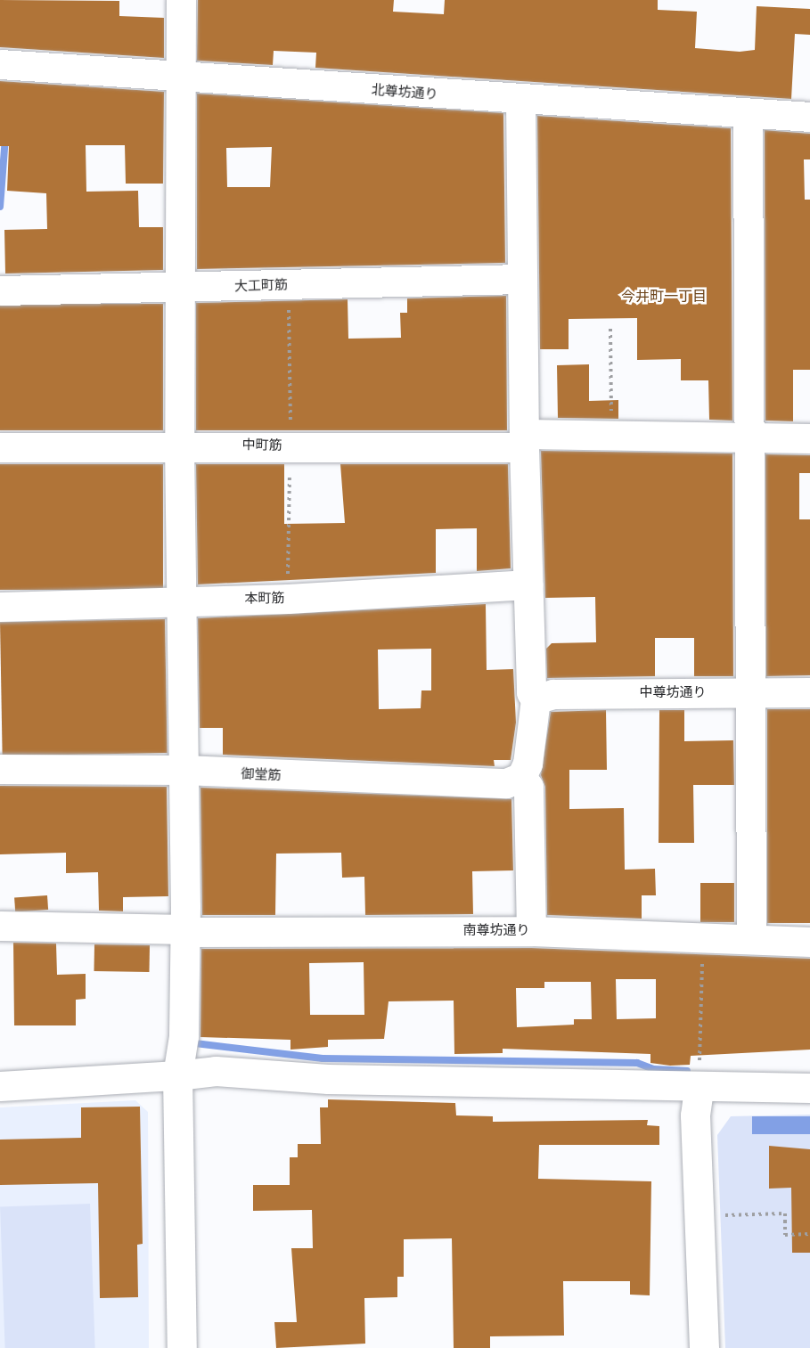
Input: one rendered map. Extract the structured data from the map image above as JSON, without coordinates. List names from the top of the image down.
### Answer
{
  "streets": {
    "street": [
      "北尊坊通り",
      "大工町筋",
      "中町筋",
      "本町筋",
      "中尊坊通り",
      "御堂筋",
      "南尊坊通り"
    ]
  },
  "districts": ["今井町一丁目"]
}
